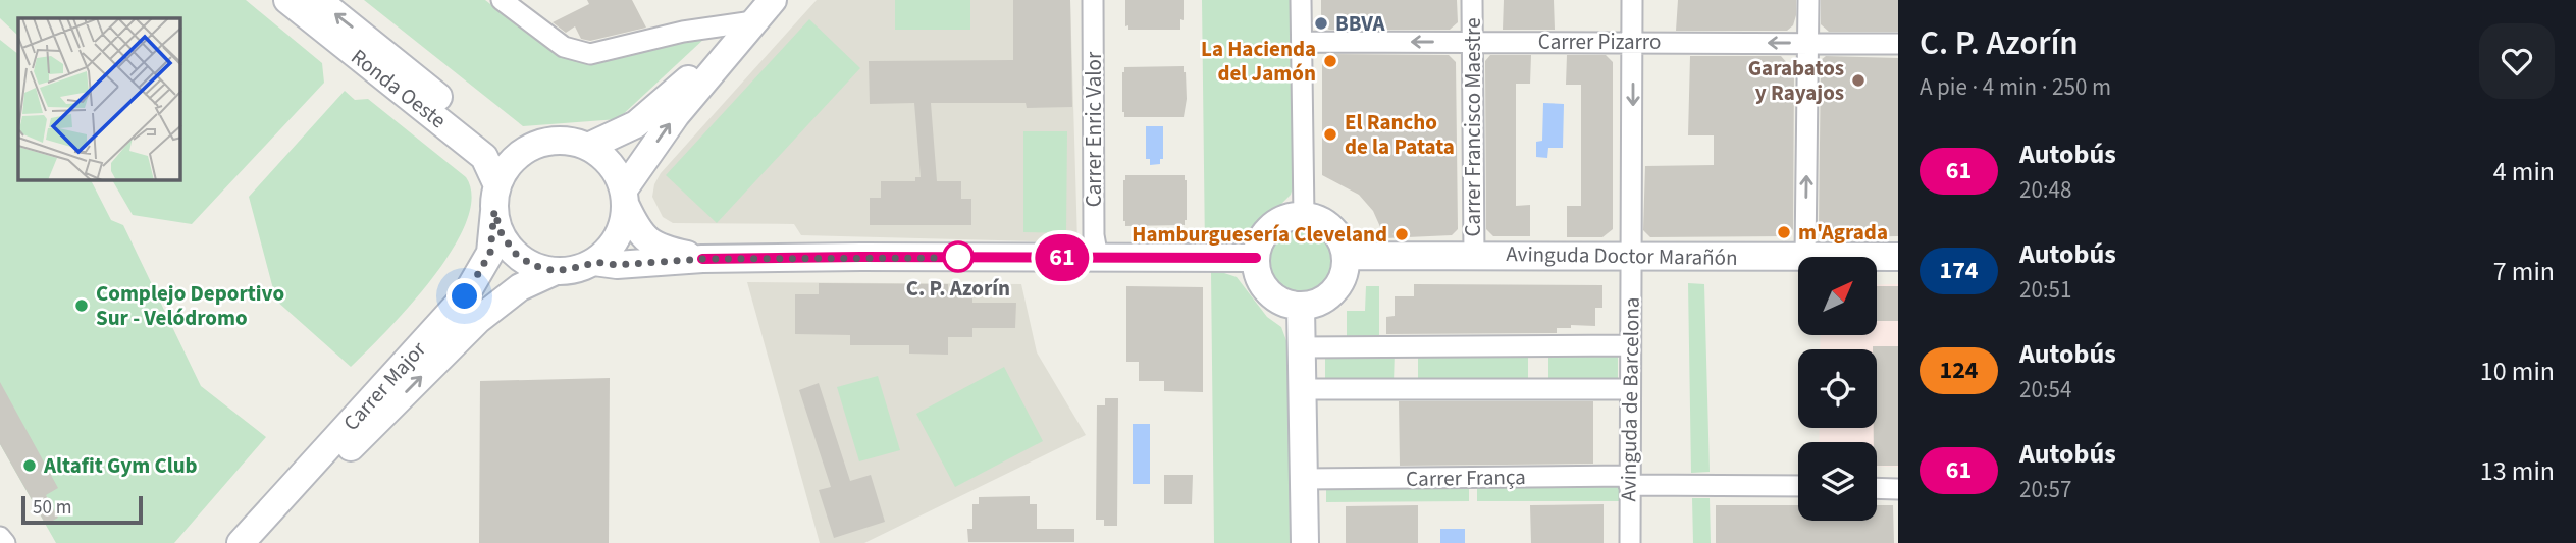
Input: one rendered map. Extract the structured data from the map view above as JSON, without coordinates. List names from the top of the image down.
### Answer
{
  "streets": {
    "street": [
      "Carrer Pizarro",
      "Ronda Oeste",
      "Carrer Francisco Maestre",
      "Carrer Enric Valor",
      "Avinguda Doctor Marañón",
      "Carrer Major",
      "Avinguda de Barcelona",
      "Carrer França"
    ]
  },
  "crossings": [
    ["Carrer Pizarro", "Carrer Francisco Maestre"],
    ["Carrer Pizarro", "Avinguda de Barcelona"],
    ["Ronda Oeste", "Carrer Major"],
    ["Carrer Francisco Maestre", "Avinguda Doctor Marañón"],
    ["Avinguda Doctor Marañón", "Avinguda de Barcelona"],
    ["Avinguda de Barcelona", "Carrer França"]
  ],
  "one_way": ["Carrer Pizarro"],
  "places": [
    "BBVA",
    "La Hacienda del Jamón",
    "Garabatos y Rayajos",
    "El Rancho de la Patata",
    "m'Agrada",
    "Hamburguesería Cleveland",
    "C. P. Azorín",
    "Complejo Deportivo Sur - Velódromo",
    "Altafit Gym Club"
  ],
  "lines": ["bus line 61"],
  "scale_bar": "50 m",
  "north": "top right",
  "page": {
    "on_map": "61",
    "heading": ["C. P. Azorín", "A pie · 4 min · 250 m"],
    "list": [
      {
        "mark": "61",
        "name": "Autobús",
        "note": "20:48",
        "value": "4 min"
      },
      {
        "mark": "174",
        "name": "Autobús",
        "note": "20:51",
        "value": "7 min"
      },
      {
        "mark": "124",
        "name": "Autobús",
        "note": "20:54",
        "value": "10 min"
      },
      {
        "mark": "61",
        "name": "Autobús",
        "note": "20:57",
        "value": "13 min"
      }
    ],
    "scale": "50 m"
  }
}
